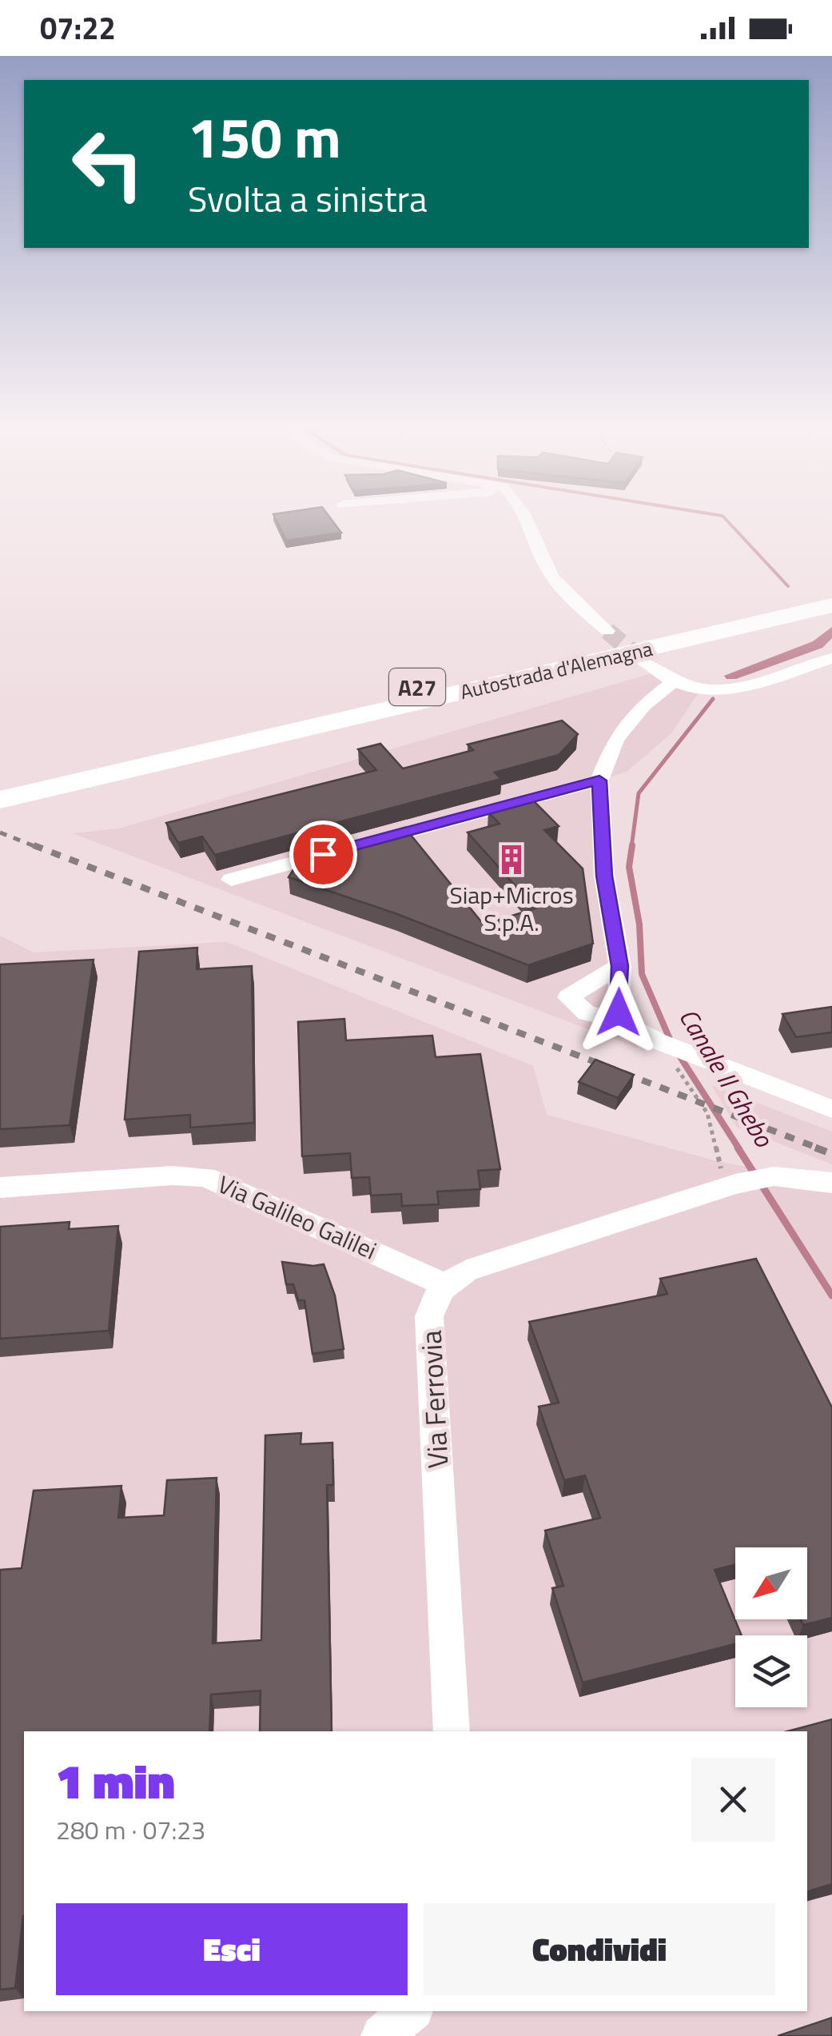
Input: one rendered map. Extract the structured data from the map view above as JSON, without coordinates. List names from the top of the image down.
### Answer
{
  "streets": {
    "highway": ["Autostrada d'Alemagna", "A27"],
    "street": ["Via Galileo Galilei", "Via Ferrovia"]
  },
  "crossings": [
    ["Via Galileo Galilei", "Via Ferrovia"]
  ],
  "water": ["Canale Il Ghebo"],
  "places": {
    "building": ["Siap+Micros S.p.A."]
  },
  "north": "bottom left",
  "page": {
    "status": "07:22",
    "turn": ["150 m", "Svolta a sinistra"],
    "heading": ["1 min", "280 m · 07:23"],
    "buttons": ["Esci", "Condividi"]
  }
}
